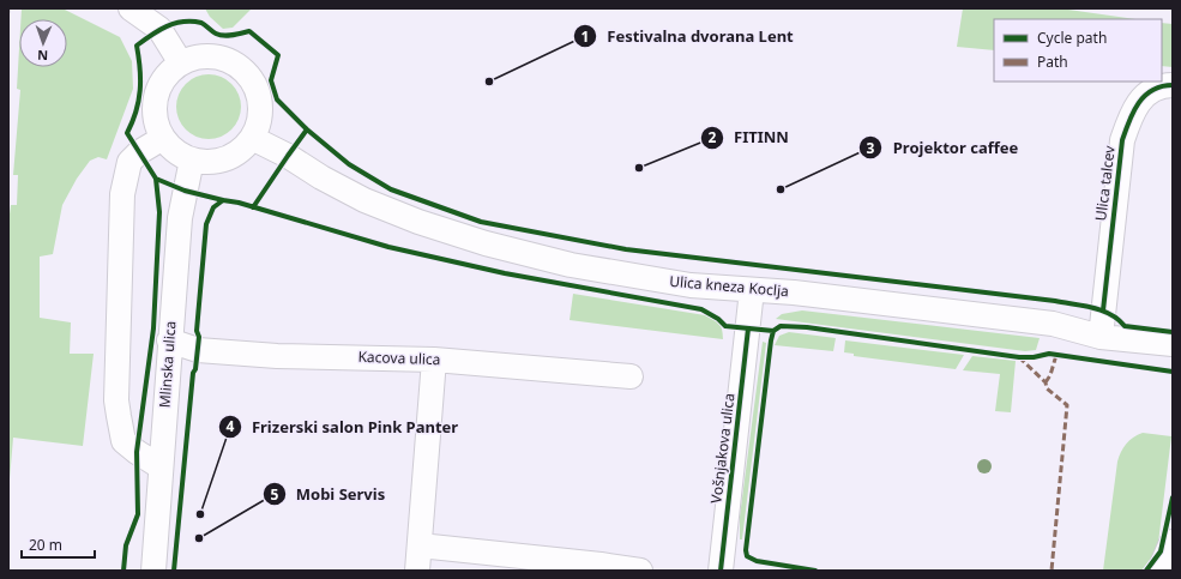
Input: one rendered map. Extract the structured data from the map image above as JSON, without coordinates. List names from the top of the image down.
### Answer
{
  "streets": {
    "street": [
      "Ulica talcev",
      "Ulica kneza Koclja",
      "Kacova ulica",
      "Mlinska ulica",
      "Vošnjakova ulica"
    ]
  },
  "crossings": [
    ["Ulica talcev", "Ulica kneza Koclja"],
    ["Ulica kneza Koclja", "Mlinska ulica"],
    ["Ulica kneza Koclja", "Vošnjakova ulica"],
    ["Kacova ulica", "Mlinska ulica"]
  ],
  "places": [
    "Festivalna dvorana Lent",
    "FITINN",
    "Projektor caffee",
    "Frizerski salon Pink Panter",
    "Mobi Servis"
  ],
  "legend": ["Cycle path", "Path"],
  "scale_bar": "20 m",
  "north": "bottom"
}
